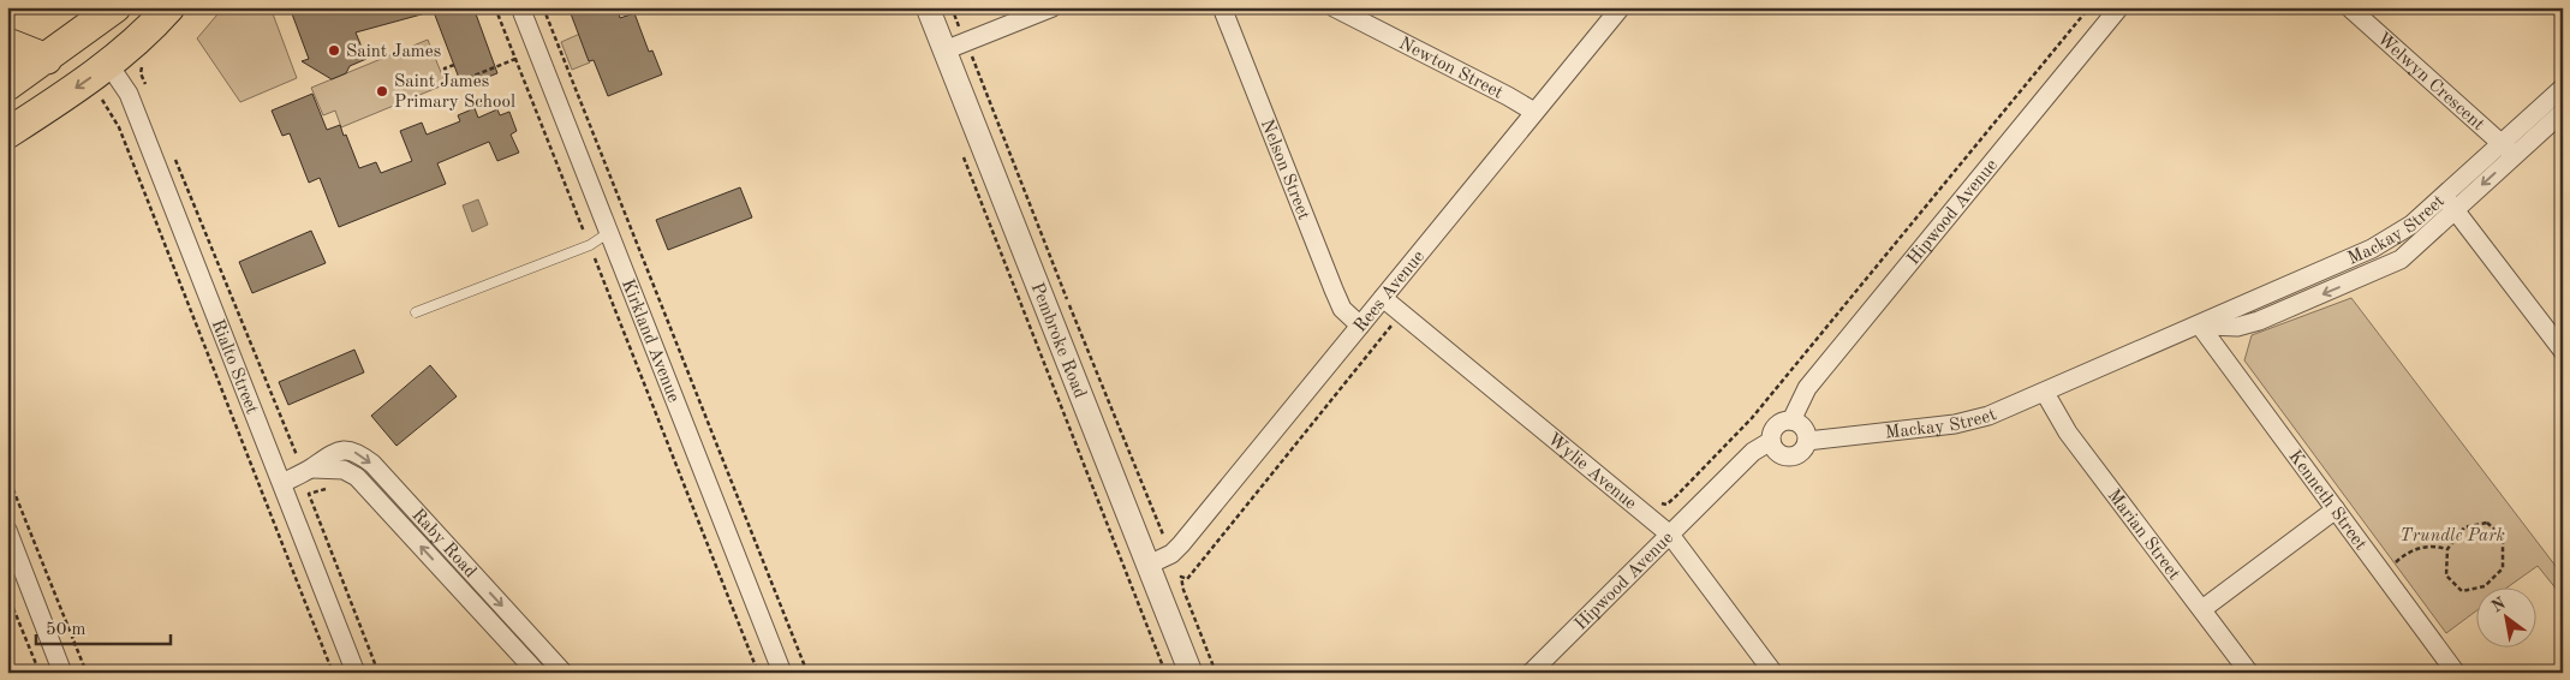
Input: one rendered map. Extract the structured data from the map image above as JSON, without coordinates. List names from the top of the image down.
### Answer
{
  "streets": {
    "street": [
      "Newton Street",
      "Welwyn Crescent",
      "Nelson Street",
      "Hipwood Avenue",
      "Mackay Street",
      "Rees Avenue",
      "Kirkland Avenue",
      "Pembroke Road",
      "Rialto Street",
      "Wylie Avenue",
      "Kenneth Street",
      "Marian Street",
      "Raby Road"
    ]
  },
  "crossings": [
    ["Newton Street", "Rees Avenue"],
    ["Welwyn Crescent", "Mackay Street"],
    ["Nelson Street", "Rees Avenue"],
    ["Hipwood Avenue", "Mackay Street"],
    ["Hipwood Avenue", "Wylie Avenue"],
    ["Mackay Street", "Kenneth Street"],
    ["Mackay Street", "Marian Street"],
    ["Rees Avenue", "Pembroke Road"],
    ["Rees Avenue", "Wylie Avenue"],
    ["Rialto Street", "Raby Road"]
  ],
  "parks": ["Trundle Park"],
  "places": ["Saint James", "Saint James Primary School"],
  "scale_bar": "50 m",
  "north": "top left"
}
